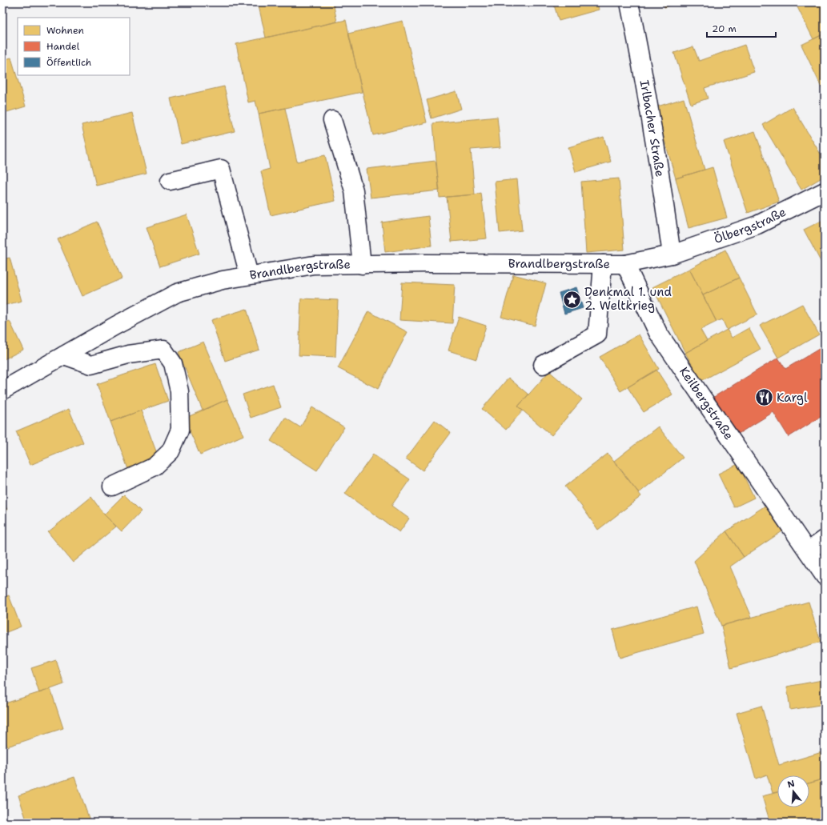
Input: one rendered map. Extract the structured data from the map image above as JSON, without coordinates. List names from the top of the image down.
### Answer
{
  "streets": {
    "street": [
      "Irlbacher Straße",
      "Ölbergstraße",
      "Brandlbergstraße",
      "Keilbergstraße"
    ]
  },
  "crossings": [
    ["Irlbacher Straße", "Ölbergstraße"],
    ["Brandlbergstraße", "Keilbergstraße"]
  ],
  "places": {
    "place": ["Denkmal 1. und 2. Weltkrieg"],
    "restaurant": ["Kargl"]
  },
  "legend": ["Wohnen", "Handel", "Öffentlich"],
  "scale_bar": "20 m",
  "north": "top"
}
